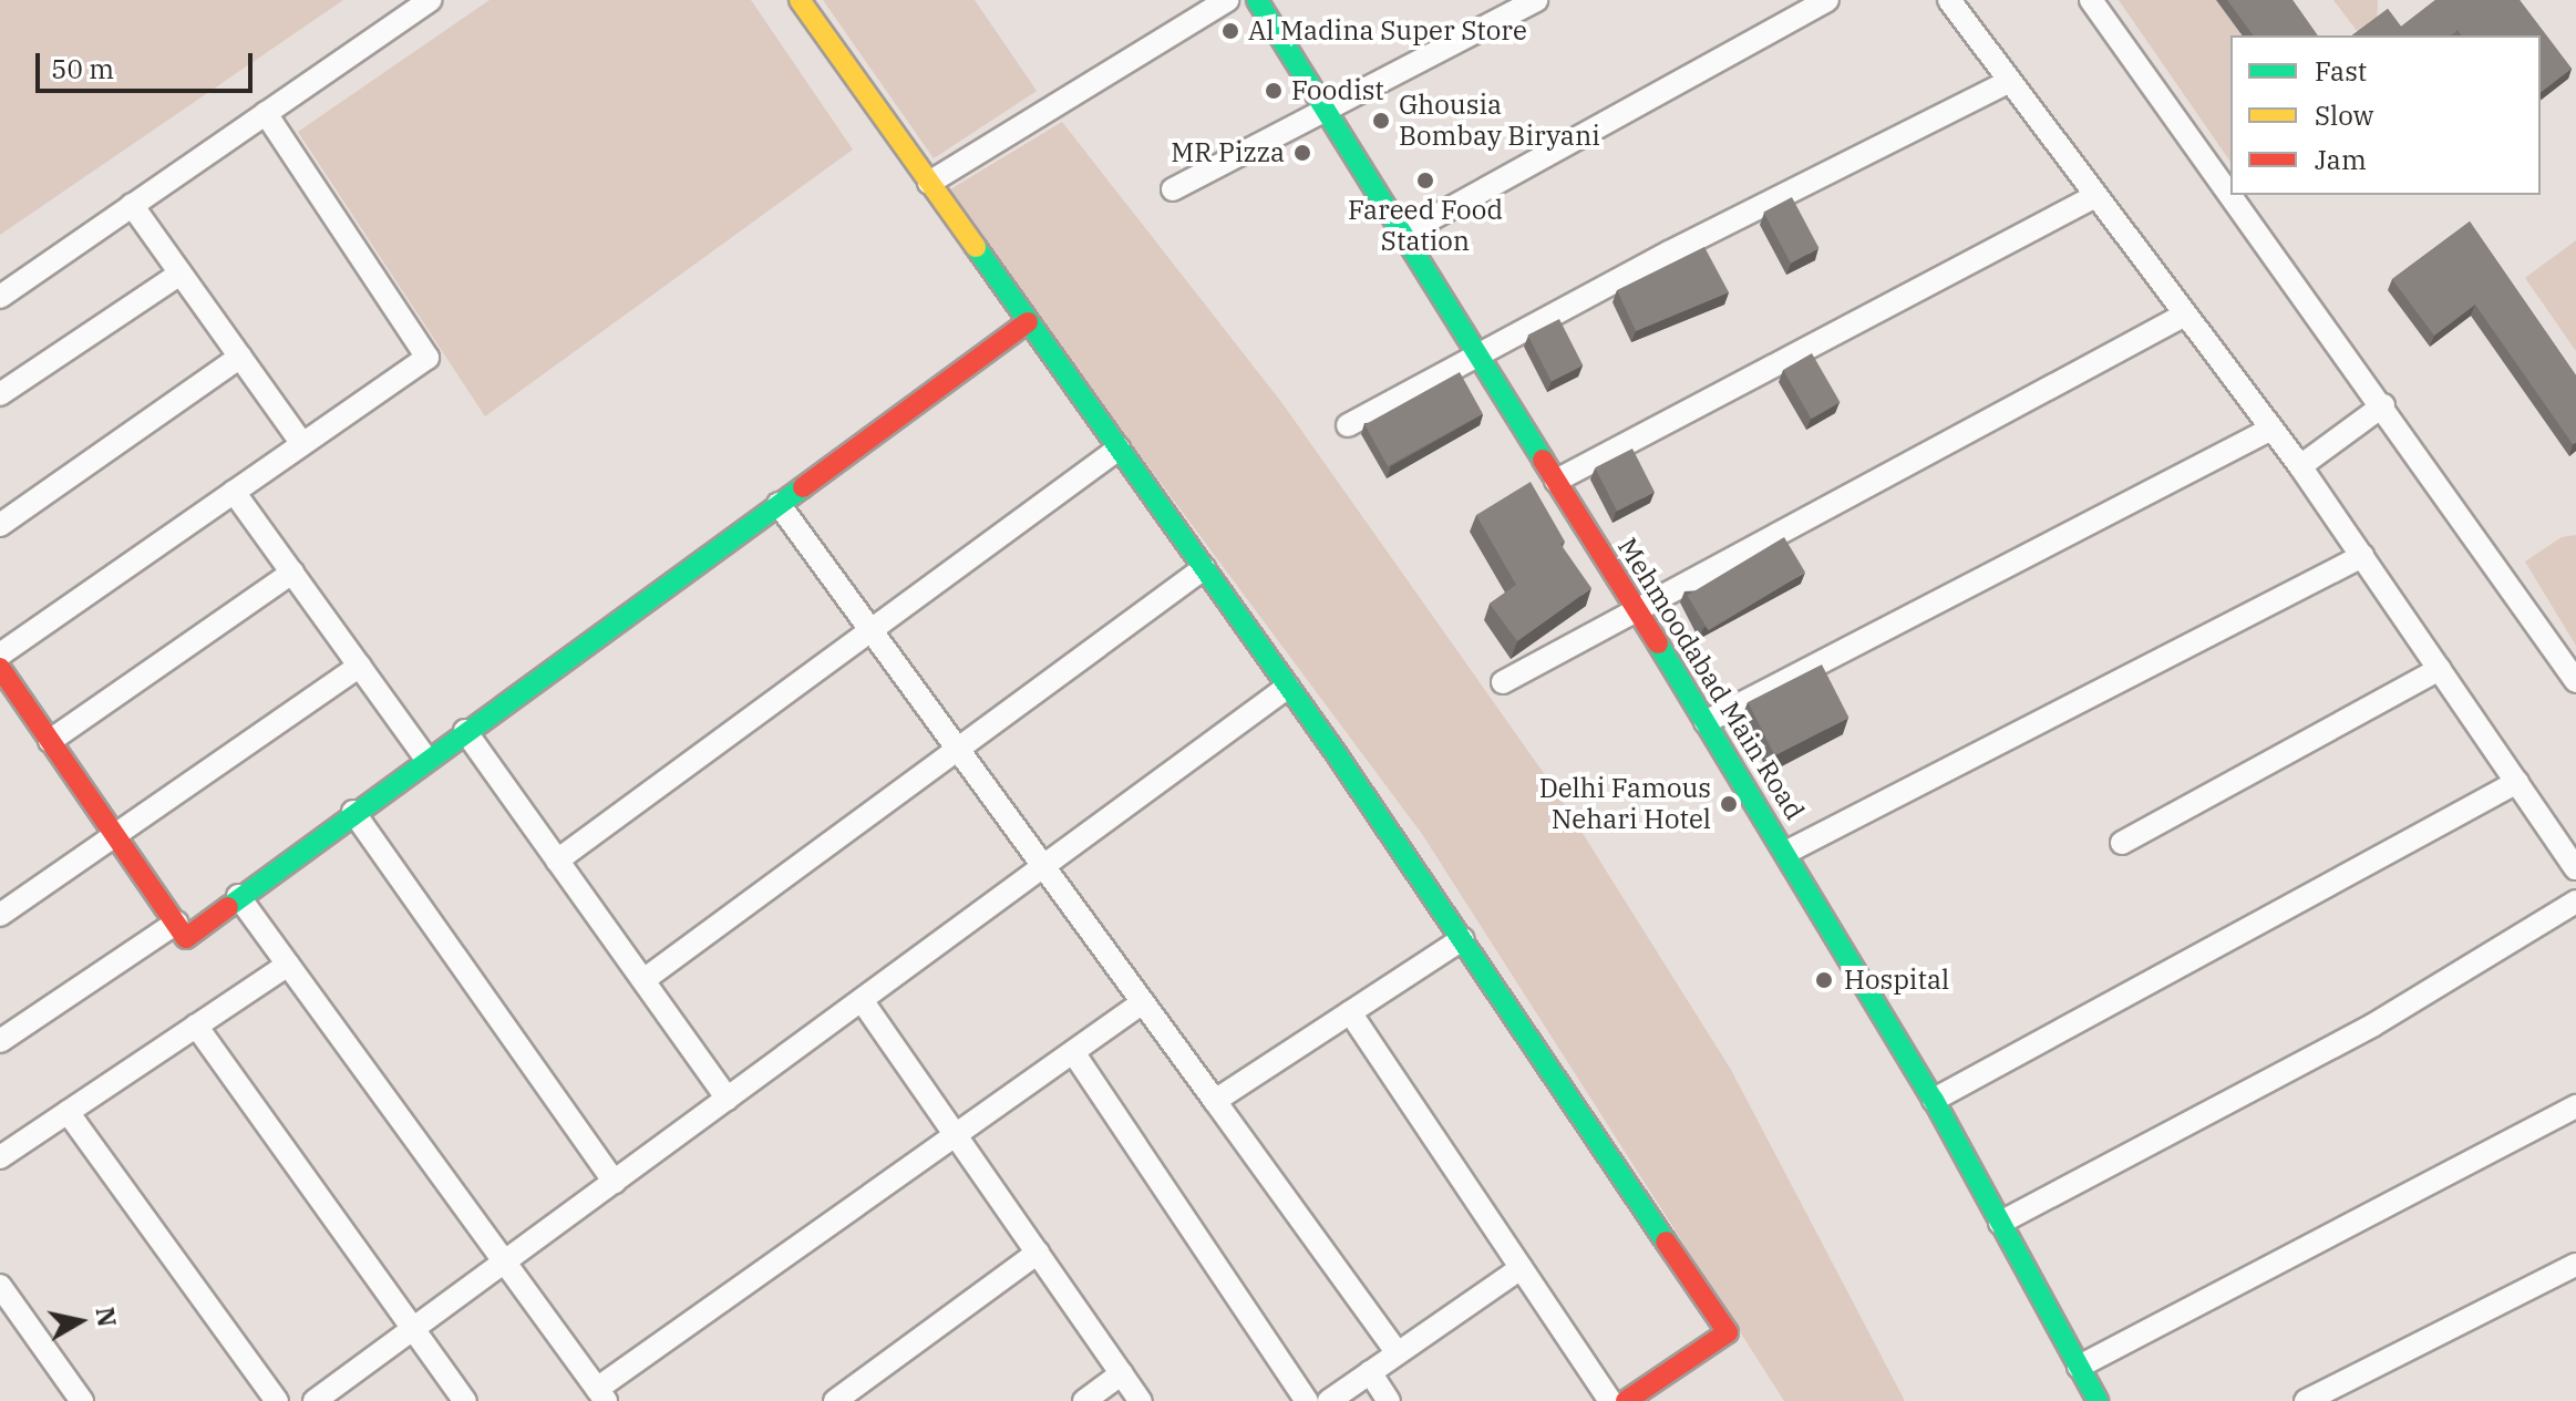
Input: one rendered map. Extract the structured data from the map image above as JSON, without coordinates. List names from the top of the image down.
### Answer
{
  "streets": {
    "street": ["Mehmoodabad Main Road"]
  },
  "places": [
    "Al Madina Super Store",
    "Foodist",
    "Ghousia Bombay Biryani",
    "MR Pizza",
    "Fareed Food Station",
    "Delhi Famous Nehari Hotel",
    "Hospital"
  ],
  "legend": ["Fast", "Slow", "Jam"],
  "scale_bar": "50 m",
  "north": "right"
}
